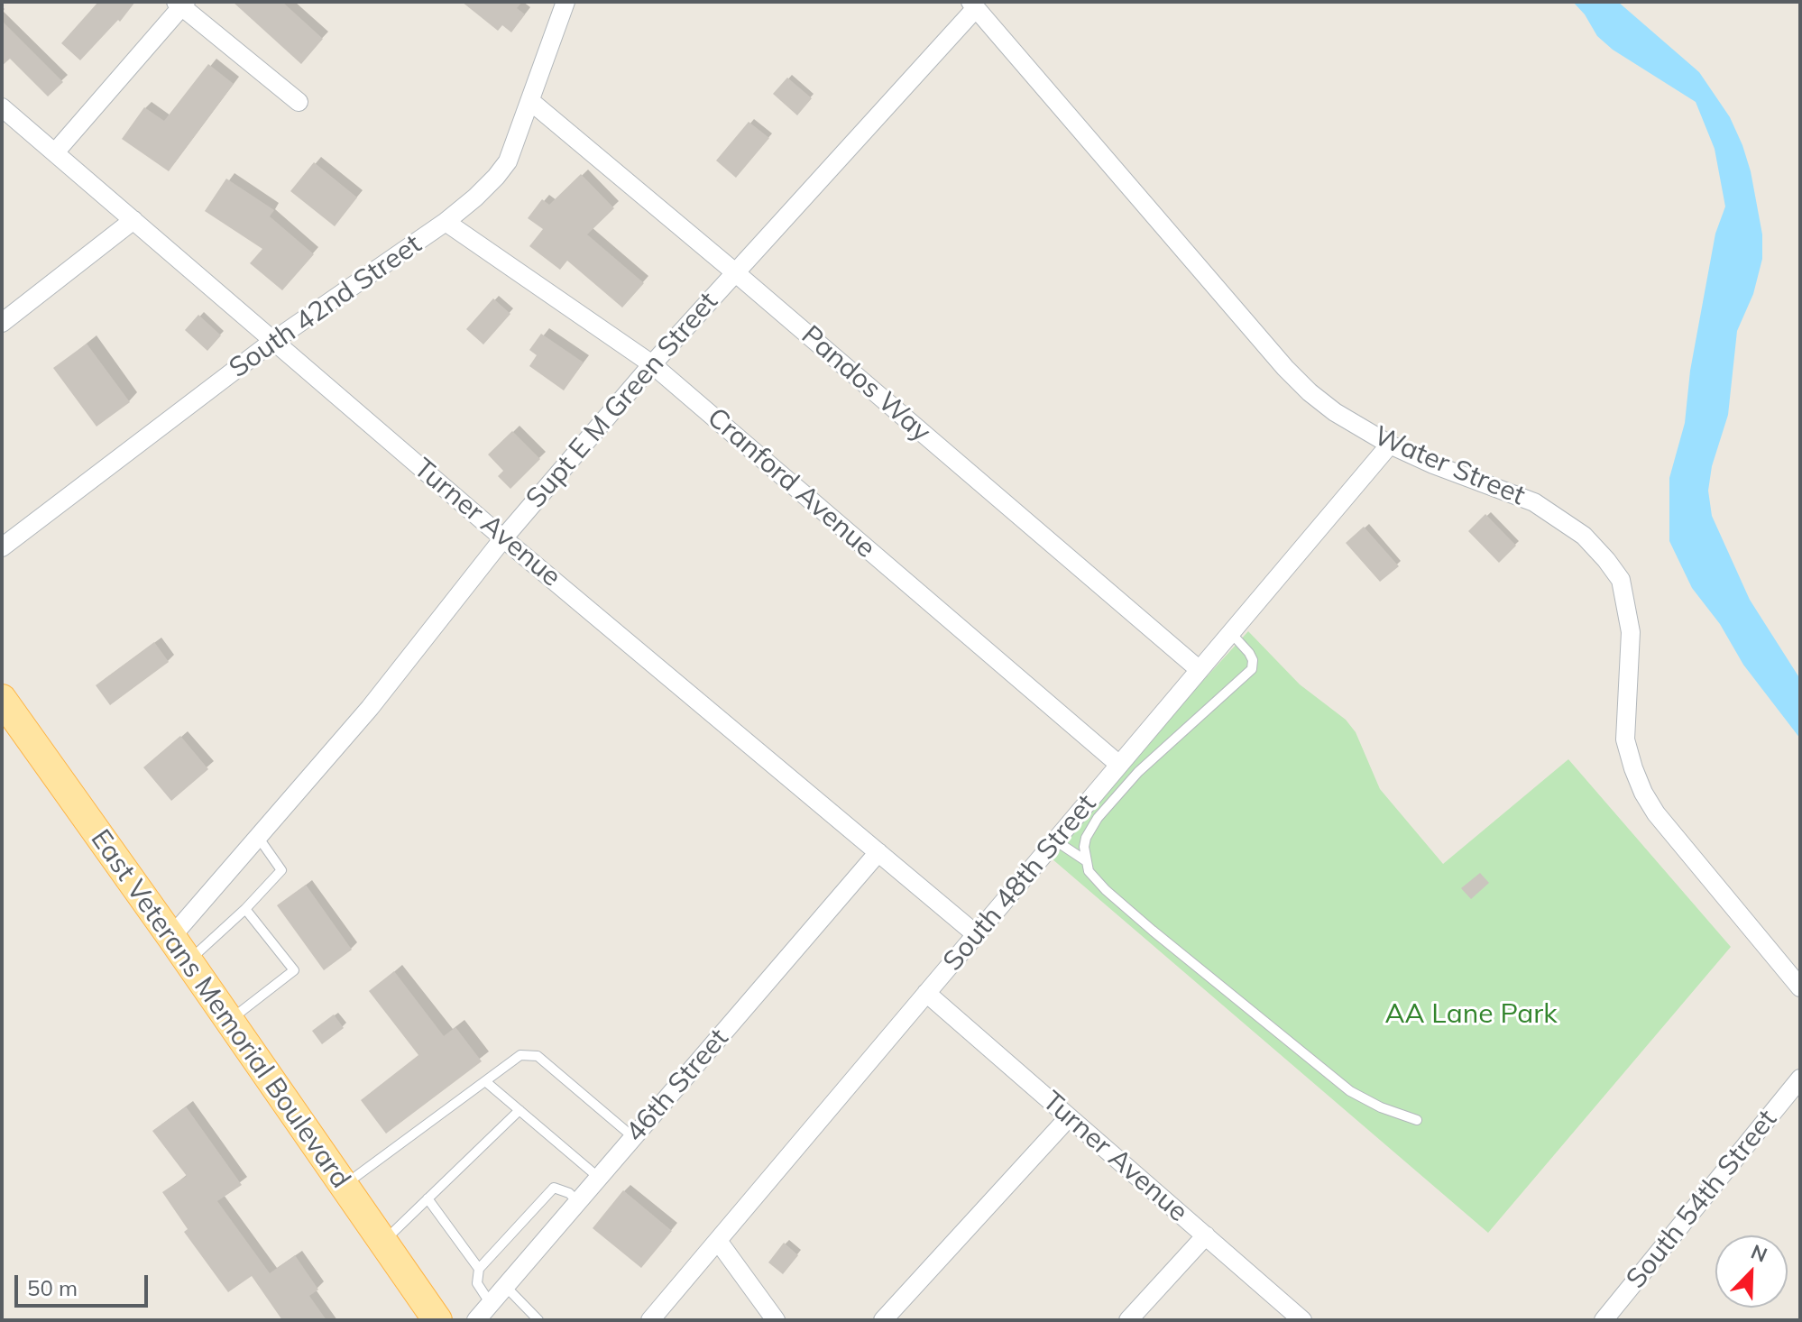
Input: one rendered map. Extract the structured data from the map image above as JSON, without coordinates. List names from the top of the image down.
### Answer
{
  "streets": {
    "main road": ["East Veterans Memorial Boulevard"],
    "street": [
      "South 42nd Street",
      "Pandos Way",
      "Supt E M Green Street",
      "Water Street",
      "Cranford Avenue",
      "Turner Avenue",
      "South 48th Street",
      "46th Street",
      "South 54th Street"
    ]
  },
  "crossings": [
    ["South 42nd Street", "Pandos Way"],
    ["South 42nd Street", "Cranford Avenue"],
    ["South 42nd Street", "Turner Avenue"],
    ["Pandos Way", "Supt E M Green Street"],
    ["Pandos Way", "South 48th Street"],
    ["Supt E M Green Street", "Water Street"],
    ["Supt E M Green Street", "Cranford Avenue"],
    ["Supt E M Green Street", "Turner Avenue"],
    ["Supt E M Green Street", "East Veterans Memorial Boulevard"],
    ["Water Street", "South 48th Street"],
    ["Cranford Avenue", "South 48th Street"],
    ["Turner Avenue", "South 48th Street"],
    ["Turner Avenue", "46th Street"]
  ],
  "parks": ["AA Lane Park"],
  "scale_bar": "50 m",
  "north": "top right"
}
